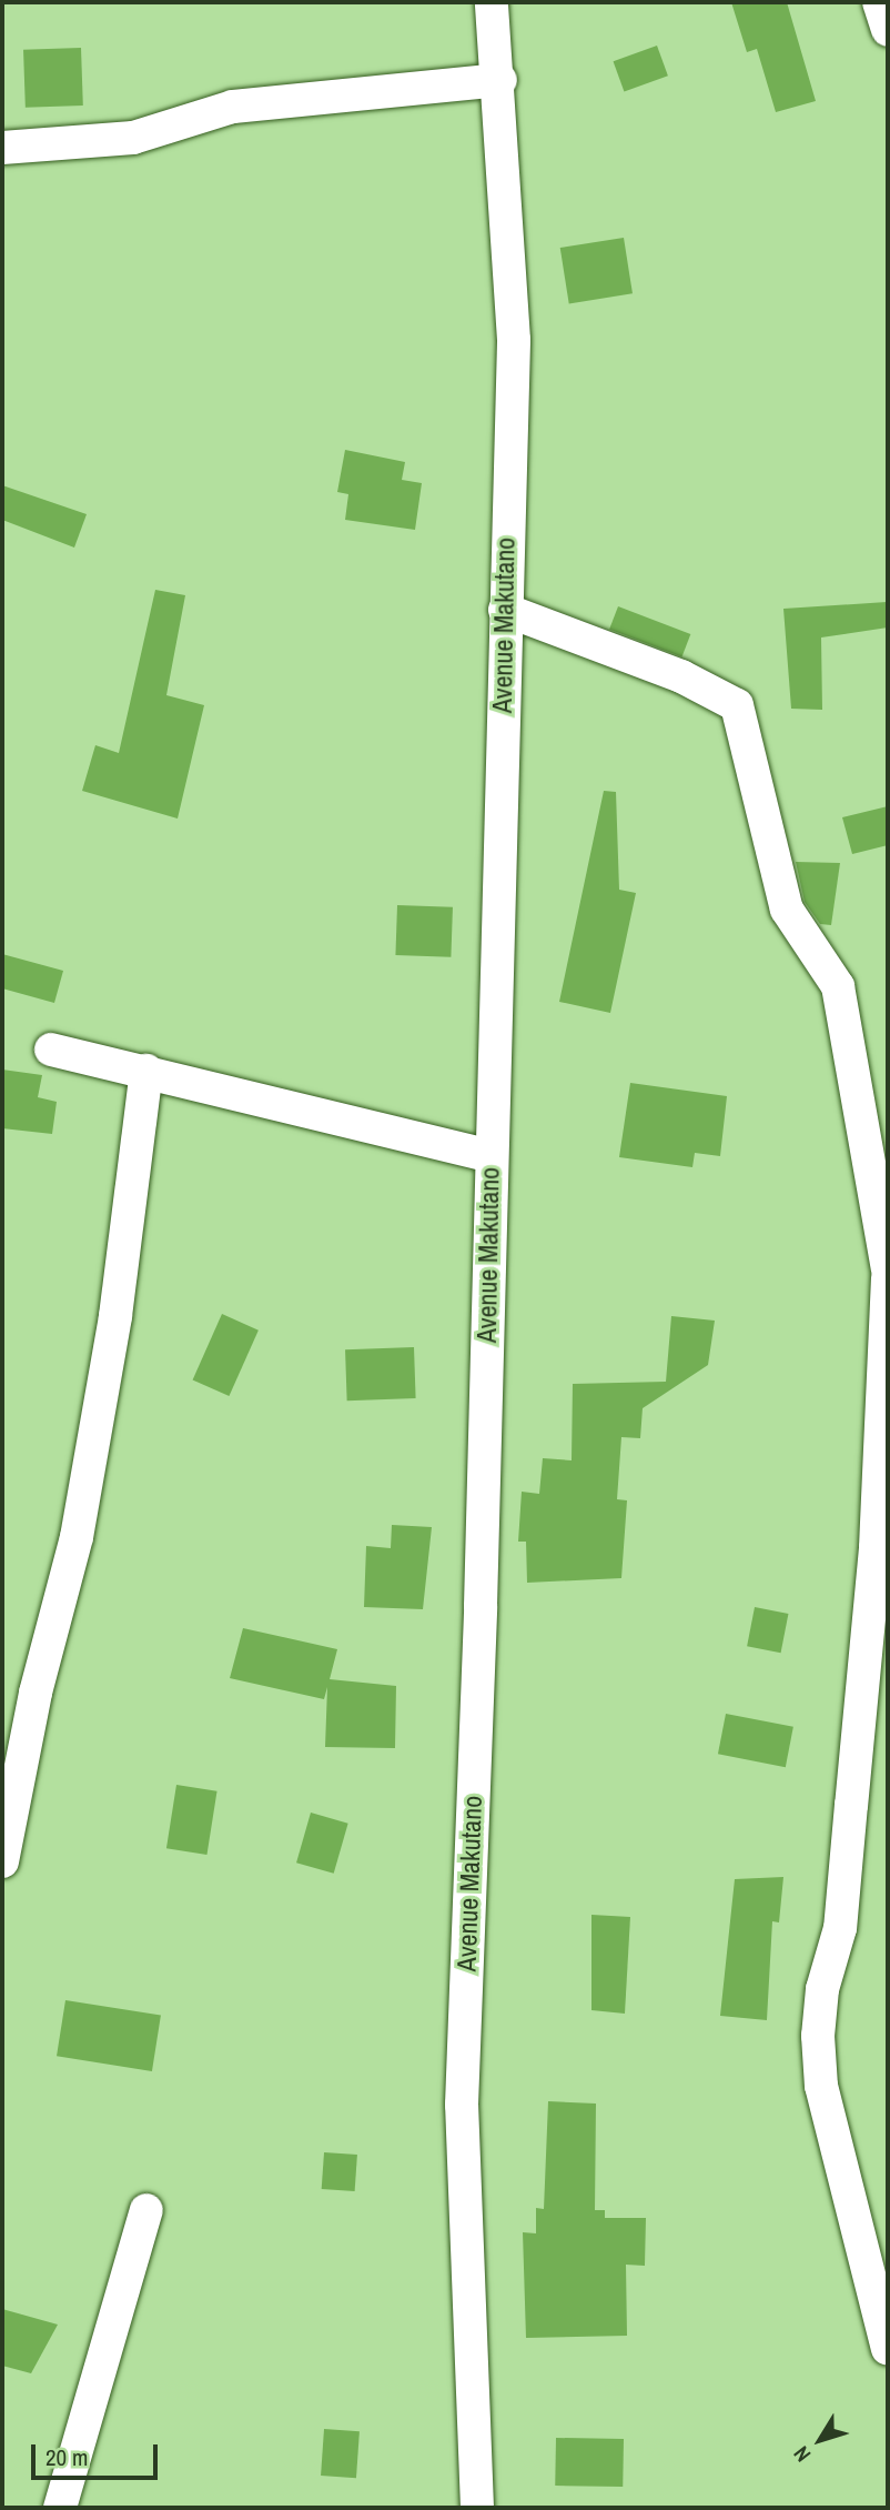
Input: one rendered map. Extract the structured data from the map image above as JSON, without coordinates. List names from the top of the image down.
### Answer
{
  "streets": {
    "street": ["Avenue Makutano"]
  },
  "scale_bar": "20 m",
  "north": "bottom left"
}
